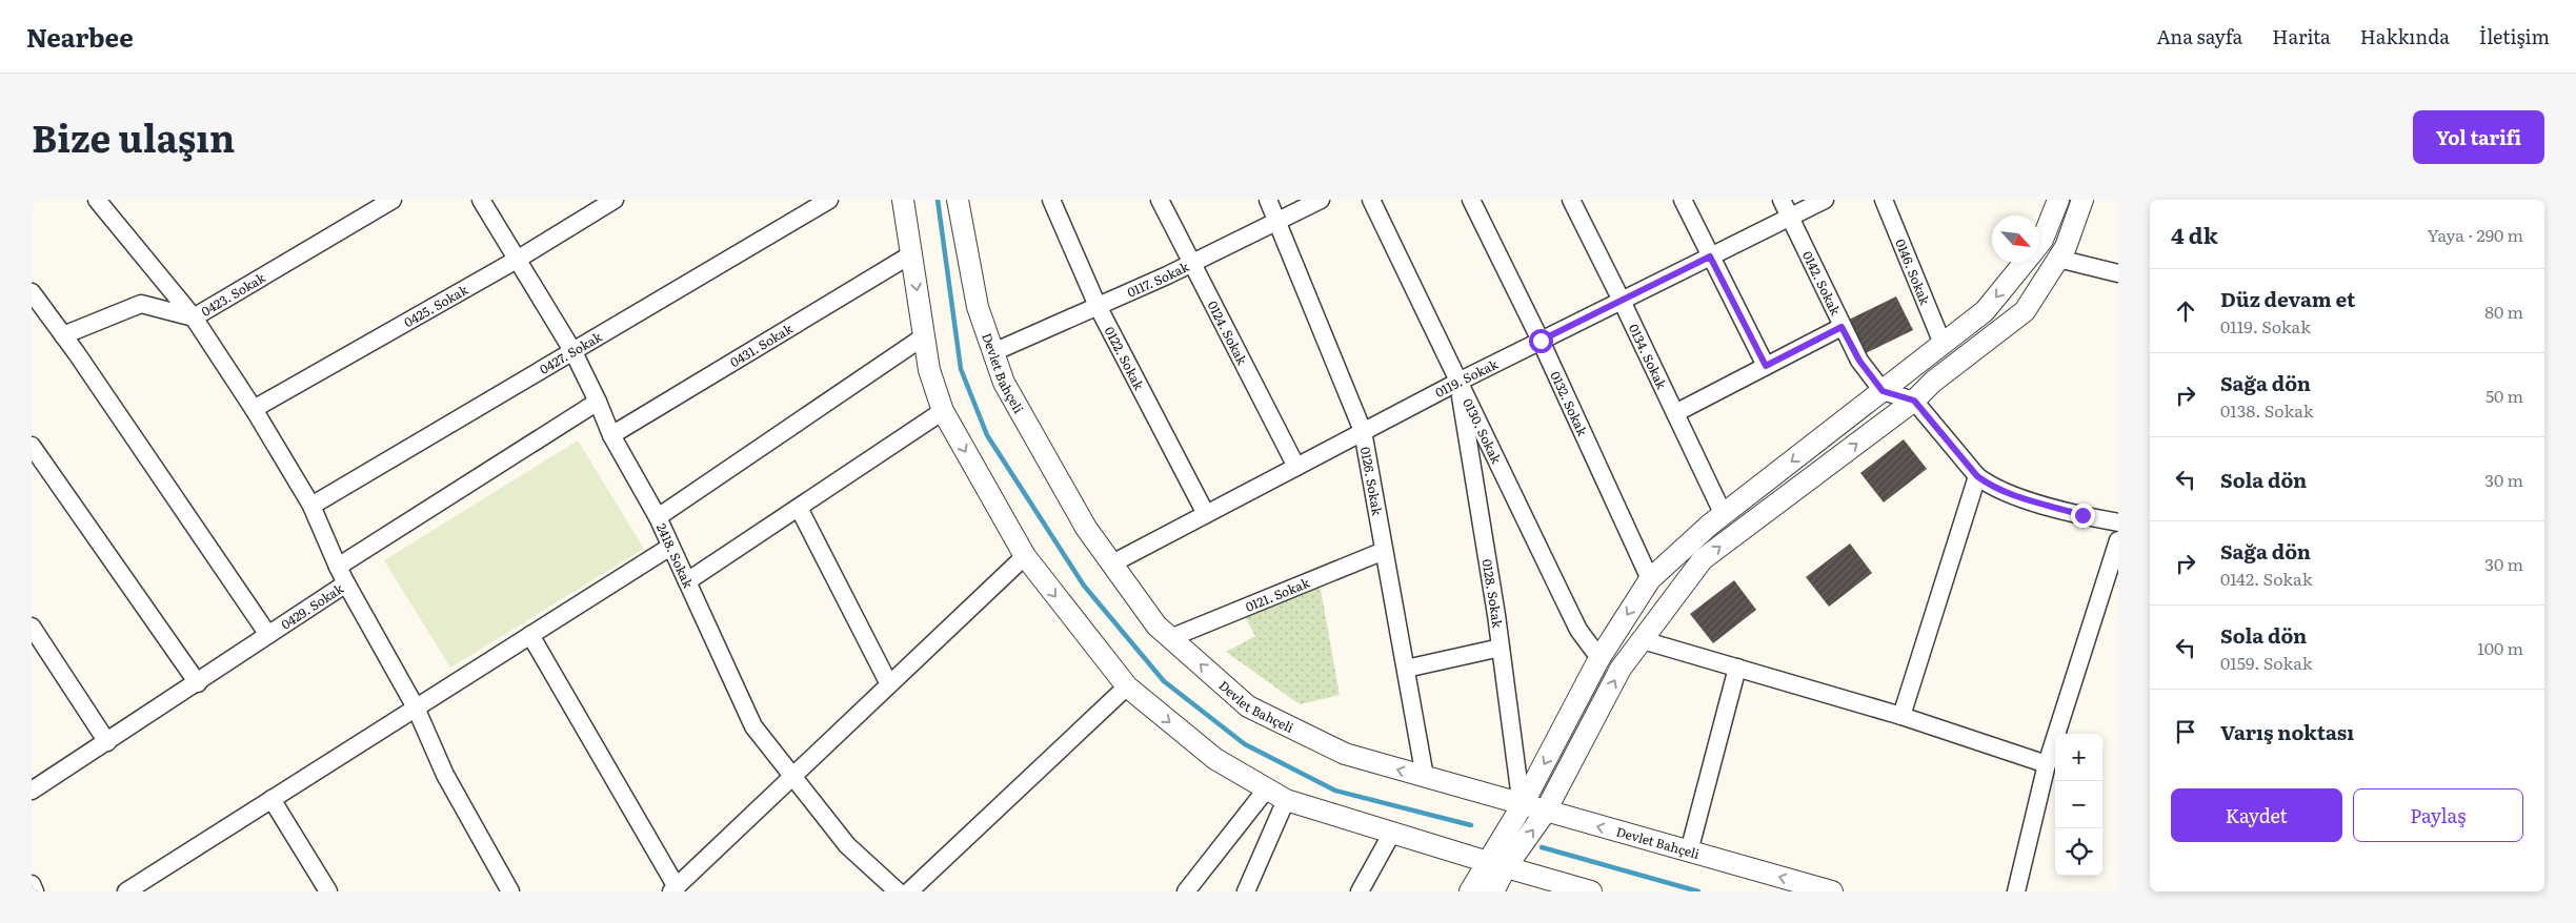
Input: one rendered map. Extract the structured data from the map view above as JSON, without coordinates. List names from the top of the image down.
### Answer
{
  "streets": {
    "street": [
      "0146. Sokak",
      "0117. Sokak",
      "0142. Sokak",
      "0423. Sokak",
      "0425. Sokak",
      "0124. Sokak",
      "0431. Sokak",
      "0427. Sokak",
      "0134. Sokak",
      "0122. Sokak",
      "Devlet Bahçeli",
      "0119. Sokak",
      "0132. Sokak",
      "0130. Sokak",
      "0126. Sokak",
      "2418. Sokak",
      "0128. Sokak",
      "0121. Sokak",
      "0429. Sokak"
    ]
  },
  "crossings": [
    ["0117. Sokak", "0124. Sokak"],
    ["0117. Sokak", "0122. Sokak"],
    ["0117. Sokak", "Devlet Bahçeli"],
    ["0117. Sokak", "0126. Sokak"],
    ["0142. Sokak", "0119. Sokak"],
    ["0425. Sokak", "2418. Sokak"],
    ["0124. Sokak", "0119. Sokak"],
    ["0431. Sokak", "2418. Sokak"],
    ["0427. Sokak", "2418. Sokak"],
    ["0134. Sokak", "0119. Sokak"],
    ["0122. Sokak", "0119. Sokak"],
    ["Devlet Bahçeli", "0119. Sokak"],
    ["Devlet Bahçeli", "0126. Sokak"],
    ["Devlet Bahçeli", "0128. Sokak"],
    ["Devlet Bahçeli", "0121. Sokak"],
    ["0119. Sokak", "0132. Sokak"],
    ["0119. Sokak", "0130. Sokak"],
    ["0119. Sokak", "0126. Sokak"],
    ["0119. Sokak", "0128. Sokak"],
    ["0130. Sokak", "0128. Sokak"],
    ["0126. Sokak", "0121. Sokak"],
    ["2418. Sokak", "0429. Sokak"]
  ],
  "north": "bottom right",
  "page": {
    "header": "Nearbee",
    "nav": [
      "Ana sayfa",
      "Harita",
      "Hakkında",
      "İletişim"
    ],
    "title": "Bize ulaşın",
    "buttons": [
      "Yol tarifi",
      ["Kaydet", "Paylaş"]
    ],
    "heading": ["4 dk", "Yaya · 290 m"],
    "list": [
      ["Düz devam et", "0119. Sokak", "80 m"],
      ["Sağa dön", "0138. Sokak", "50 m"],
      ["Sola dön", "30 m"],
      ["Sağa dön", "0142. Sokak", "30 m"],
      ["Sola dön", "0159. Sokak", "100 m"],
      "Varış noktası"
    ],
    "map_buttons": ["+", "−"]
  }
}
